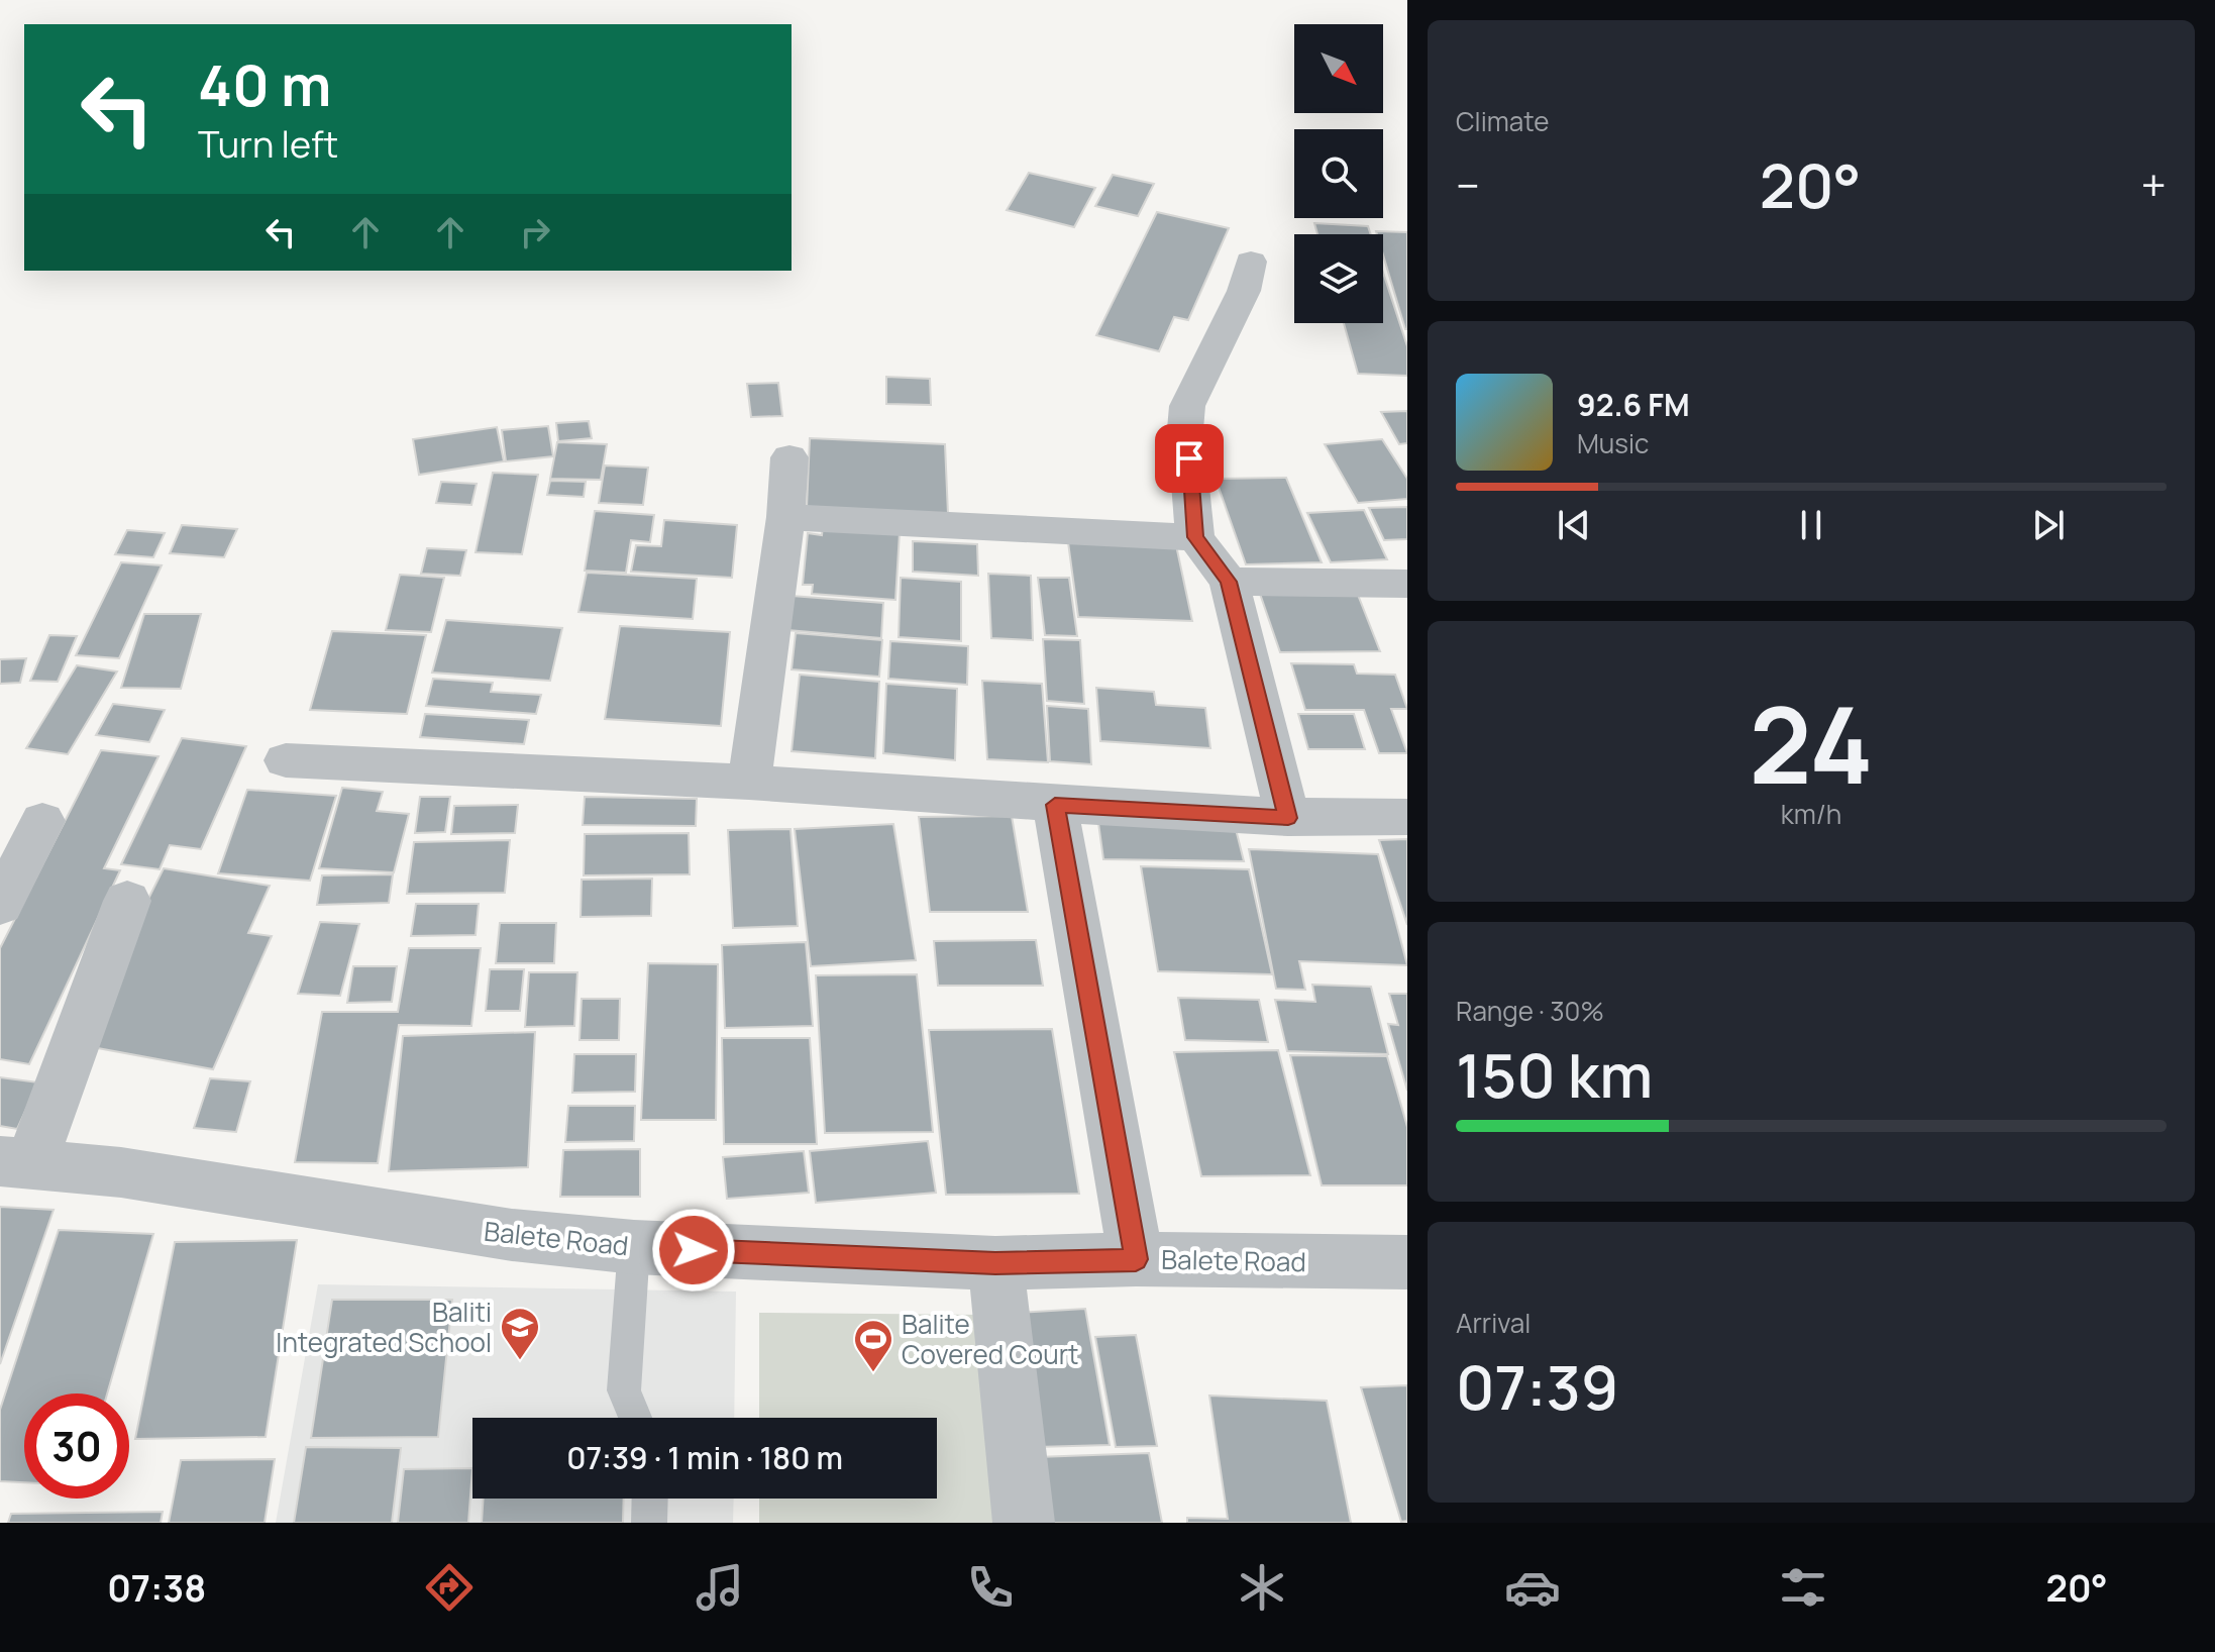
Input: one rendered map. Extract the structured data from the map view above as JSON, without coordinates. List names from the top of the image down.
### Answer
{
  "streets": {
    "street": ["Balete Road"]
  },
  "places": {
    "school or university": ["Baliti Integrated School"],
    "sports": ["Balite Covered Court"]
  },
  "north": "bottom right",
  "page": {
    "tile": [
      "Climate",
      ["24", "km/h"],
      ["Range · 30%", "150 km"],
      ["Arrival", "07:39"]
    ],
    "turn": ["40 m", "Turn left"],
    "heat": ["−", "20°", "+"],
    "song": ["92.6 FM", "Music"],
    "limit": "30",
    "trip": "07:39 · 1 min · 180 m",
    "tabs": ["07:38", "20°"]
  }
}
